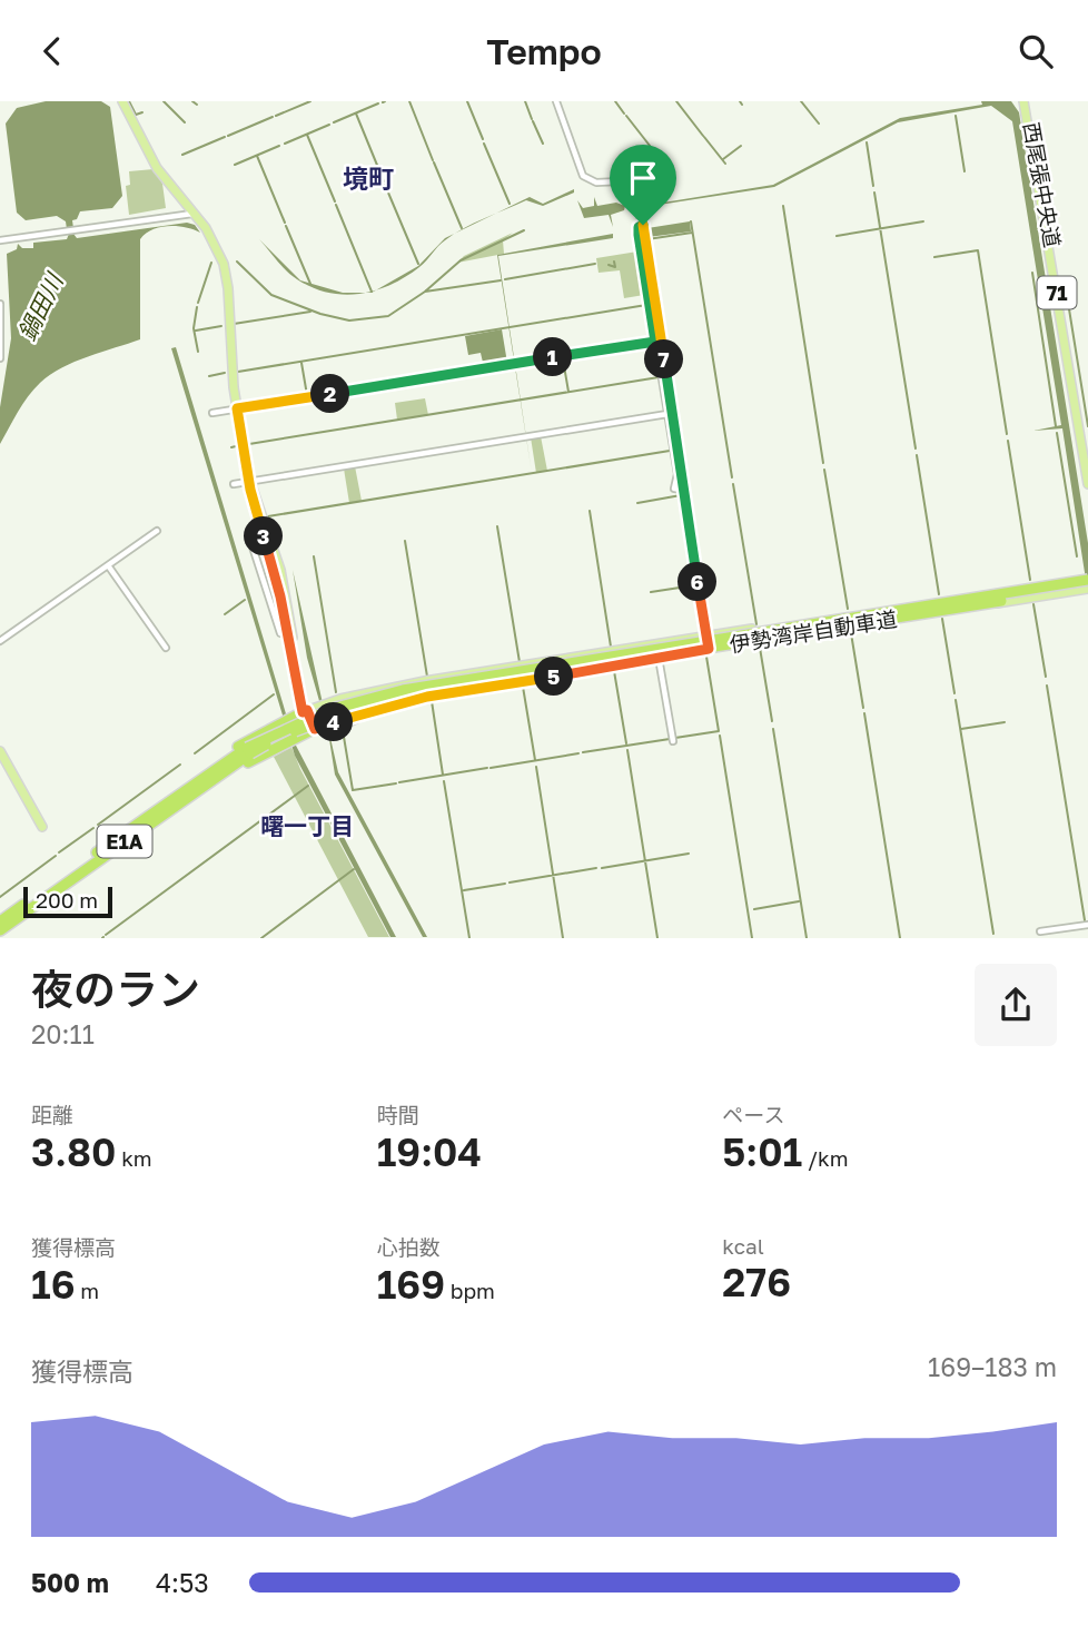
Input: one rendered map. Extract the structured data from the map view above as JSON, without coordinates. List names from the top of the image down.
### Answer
{
  "streets": {
    "highway": ["伊勢湾岸自動車道", "E1A"],
    "main road": ["西尾張中央道", "71"]
  },
  "districts": ["境町", "曙一丁目"],
  "water": ["鍋田川"],
  "scale_bar": "200 m",
  "page": {
    "header": "Tempo",
    "pins": [
      "1",
      "7",
      "2",
      "3",
      "6",
      "5",
      "4"
    ],
    "scale": "200 m",
    "heading": ["夜のラン", "20:11"],
    "stats": [
      ["距離", "3.80 km"],
      ["時間", "19:04"],
      ["ペース", "5:01 /km"],
      ["獲得標高", "16 m"],
      ["心拍数", "169 bpm"],
      ["kcal", "276"]
    ],
    "chart": ["獲得標高", "169–183 m"],
    "list": [
      {
        "name": "500 m",
        "note": "4:53"
      }
    ]
  }
}
